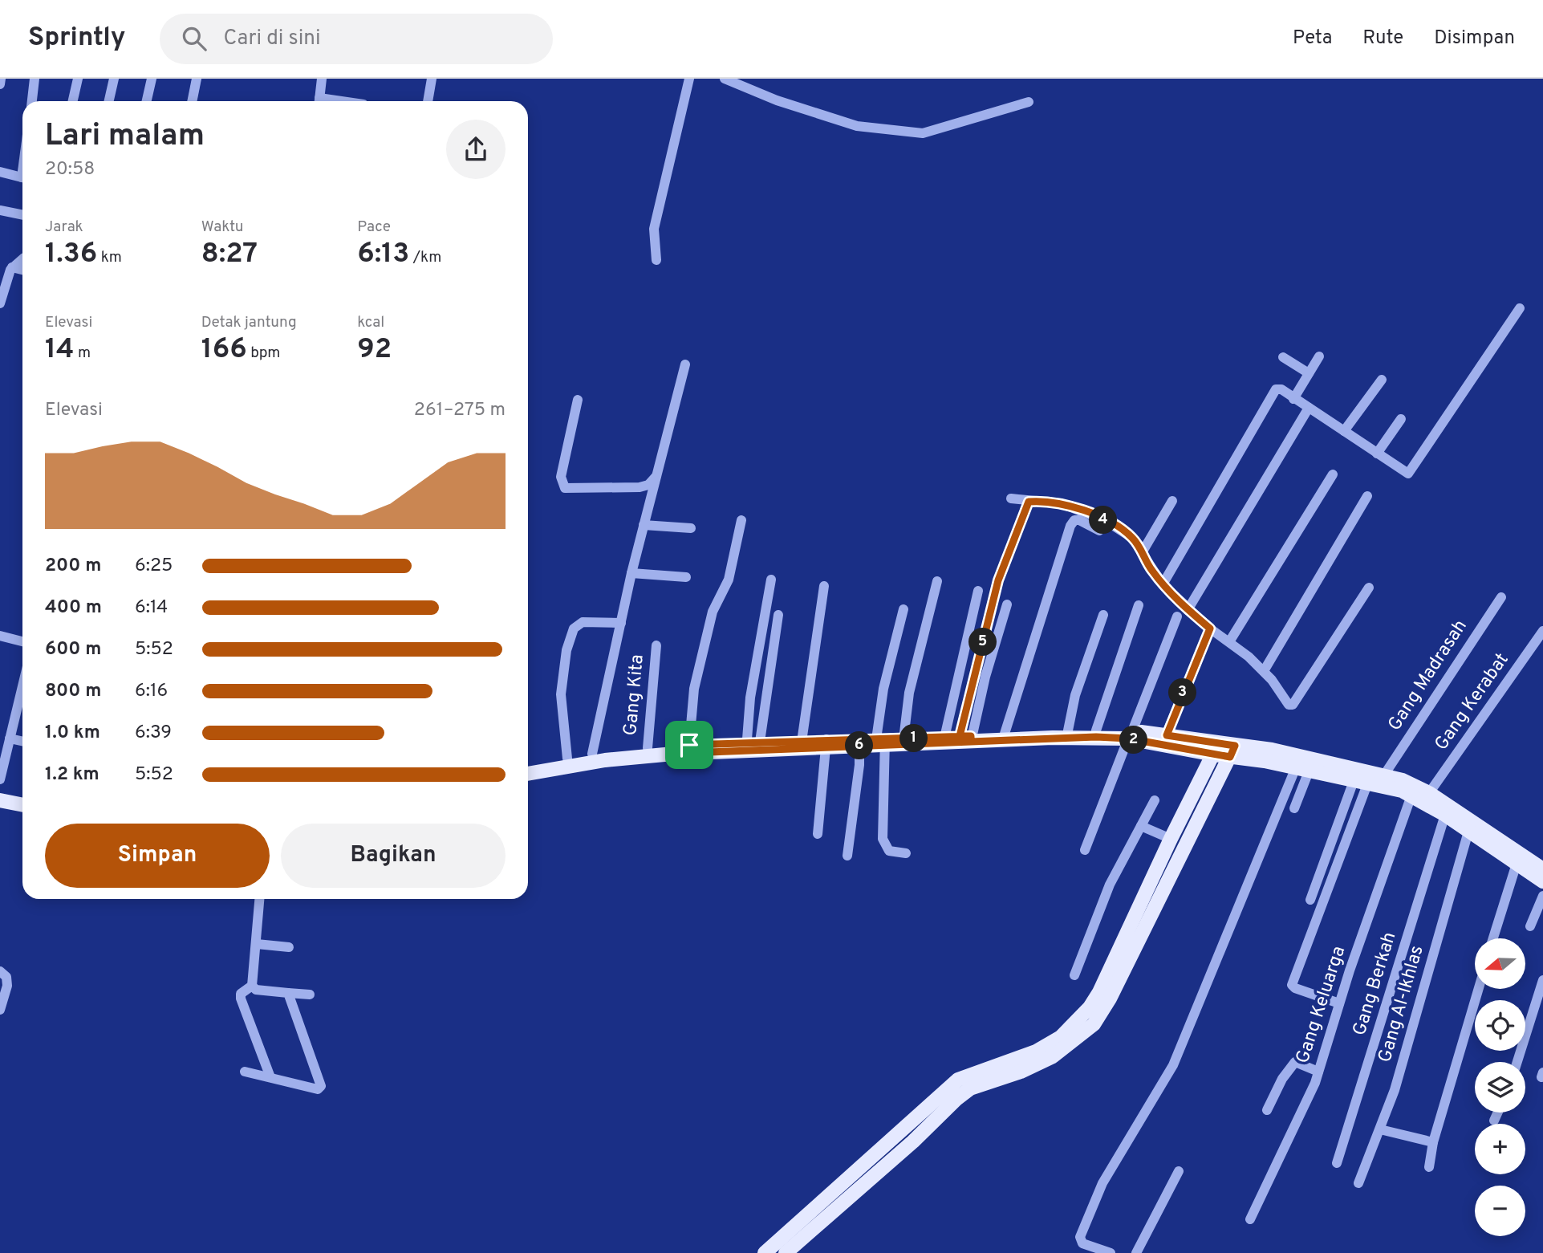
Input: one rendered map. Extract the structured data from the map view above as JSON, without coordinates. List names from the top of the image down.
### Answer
{
  "streets": {
    "street": [
      "Gang Madrasah",
      "Gang Kita",
      "Gang Kerabat",
      "Gang Berkah",
      "Gang Al-Ikhlas",
      "Gang Keluarga"
    ]
  },
  "north": "left",
  "page": {
    "header": "Sprintly",
    "search": "Cari di sini",
    "nav": ["Peta", "Rute", "Disimpan"],
    "heading": ["Lari malam", "20:58"],
    "stats": [
      ["Jarak", "1.36 km"],
      ["Waktu", "8:27"],
      ["Pace", "6:13 /km"],
      ["Elevasi", "14 m"],
      ["Detak jantung", "166 bpm"],
      ["kcal", "92"]
    ],
    "chart": ["Elevasi", "261–275 m"],
    "pins": [
      "4",
      "5",
      "3",
      "1",
      "2",
      "6"
    ],
    "list": [
      {
        "name": "200 m",
        "note": "6:25"
      },
      {
        "name": "400 m",
        "note": "6:14"
      },
      {
        "name": "600 m",
        "note": "5:52"
      },
      {
        "name": "800 m",
        "note": "6:16"
      },
      {
        "name": "1.0 km",
        "note": "6:39"
      },
      {
        "name": "1.2 km",
        "note": "5:52"
      }
    ],
    "buttons": ["Simpan", "Bagikan"],
    "map_buttons": ["+", "−"]
  }
}
